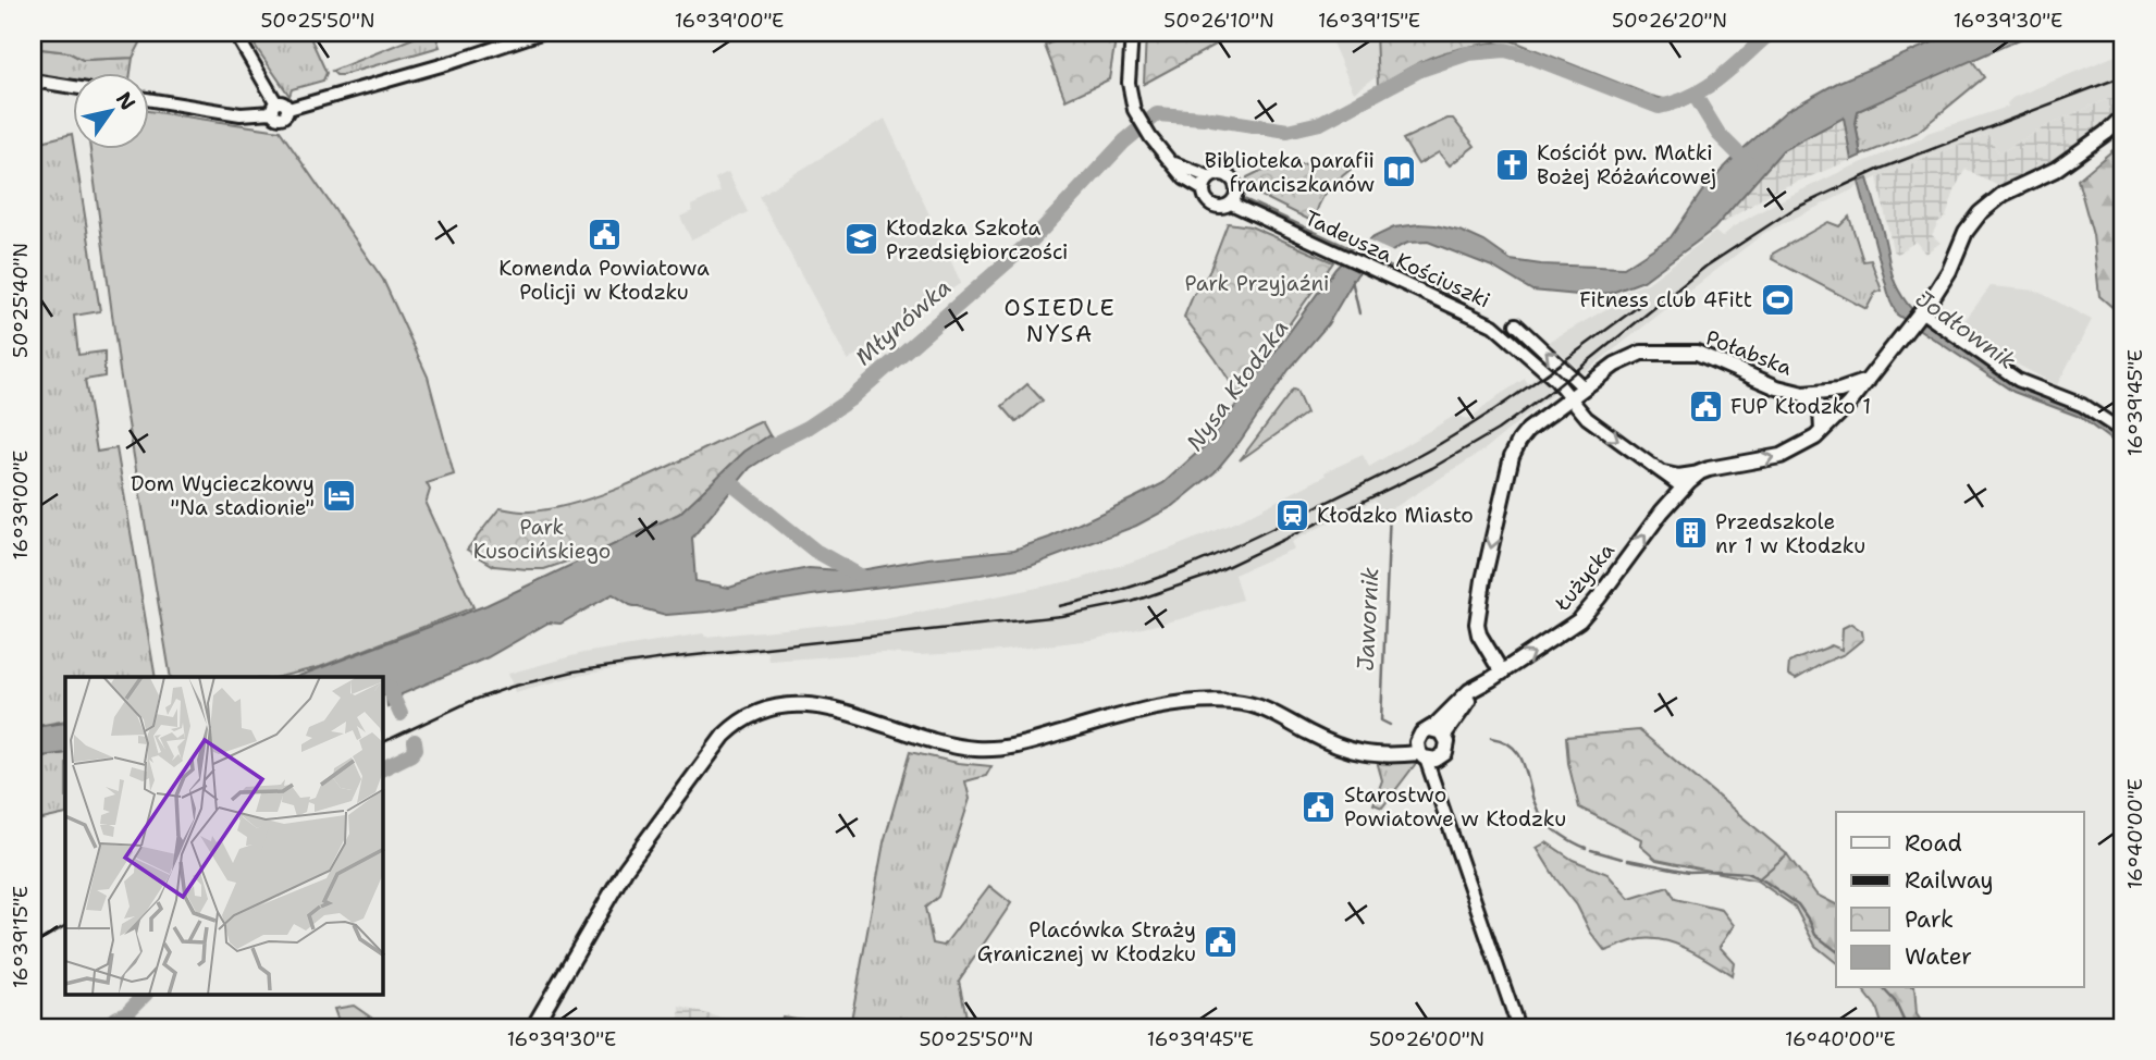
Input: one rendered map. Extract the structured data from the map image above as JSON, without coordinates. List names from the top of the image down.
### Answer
{
  "streets": {
    "main road": ["Połabska", "Łużycka"],
    "street": ["Tadeusza Kościuszki"]
  },
  "crossings": [
    ["Tadeusza Kościuszki", "Połabska"],
    ["Tadeusza Kościuszki", "Łużycka"],
    ["Połabska", "Łużycka"]
  ],
  "one_way": ["Połabska", "Łużycka"],
  "districts": ["OSIEDLE NYSA"],
  "water": [
    "Młynówka",
    "Jodłownik",
    "Nysa Kłodzka",
    "Jawornik"
  ],
  "parks": ["Park Przyjaźni", "Park Kusocińskiego"],
  "places": {
    "church": ["Kościół pw. Matki Bożej Różańcowej"],
    "library": ["Biblioteka parafii franciszkanów"],
    "public building": [
      "Komenda Powiatowa Policji w Kłodzku",
      "FUP Kłodzko 1",
      "Starostwo Powiatowe w Kłodzku",
      "Placówka Straży Granicznej w Kłodzku"
    ],
    "school or university": ["Kłodzka Szkoła Przedsiębiorczości"],
    "sports": ["Fitness club 4Fitt"],
    "hotel": ["Dom Wycieczkowy \"Na stadionie\""],
    "station": ["Kłodzko Miasto"],
    "building": ["Przedszkole nr 1 w Kłodzku"]
  },
  "legend": [
    "Road",
    "Railway",
    "Park",
    "Water"
  ],
  "north": "top right",
  "coordinates": [
    "50°25'50\"N",
    "16°39'00\"E",
    "50°26'10\"N",
    "16°39'15\"E",
    "50°26'20\"N",
    "16°39'30\"E",
    "50°25'40\"N",
    "16°39'45\"E",
    "16°40'00\"E",
    "50°26'00\"N"
  ]
}
